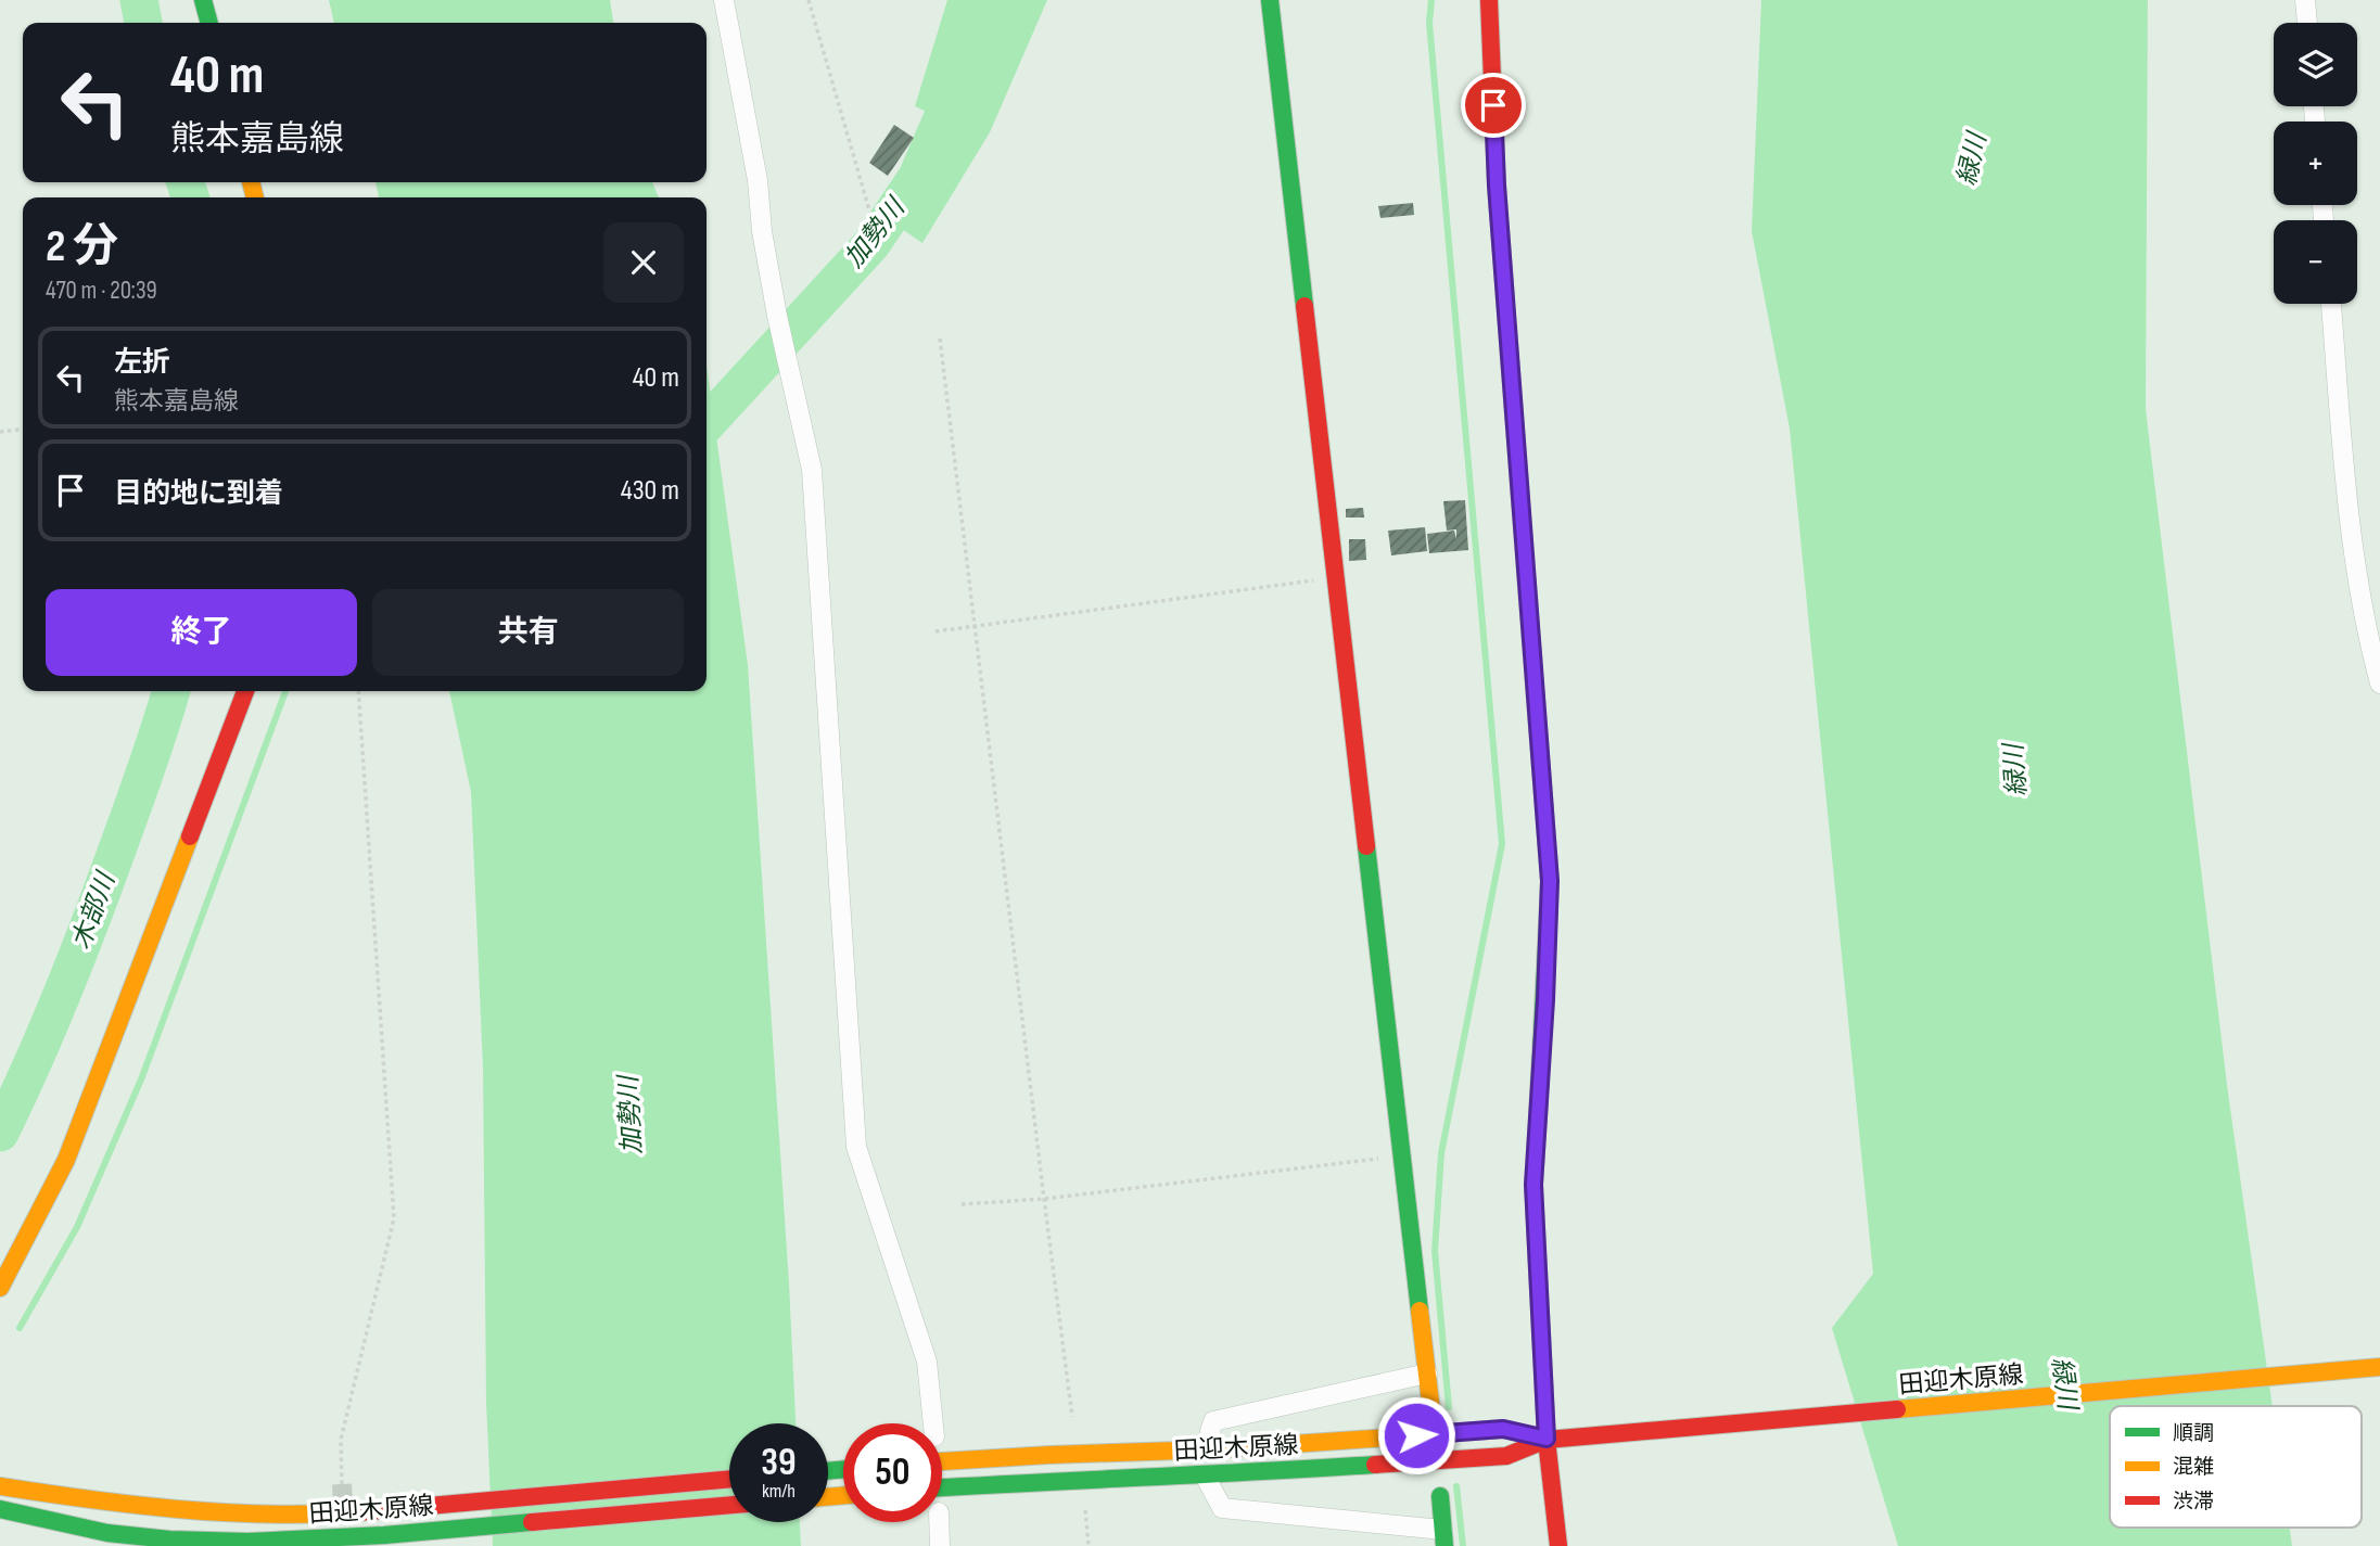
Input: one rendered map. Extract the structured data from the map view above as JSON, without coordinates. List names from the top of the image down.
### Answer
{
  "streets": {
    "main road": ["田迎木原線"]
  },
  "water": ["緑川", "加勢川", "木部川"],
  "legend": ["順調", "混雑", "渋滞"],
  "page": {
    "map_buttons": ["+", "−"],
    "turn": ["40 m", "熊本嘉島線"],
    "heading": ["2 分", "470 m · 20:39"],
    "list": [
      {
        "name": "左折",
        "note": "熊本嘉島線",
        "value": "40 m"
      },
      {
        "name": "目的地に到着",
        "value": "430 m"
      }
    ],
    "buttons": ["終了", "共有"],
    "speed": "39 km/h",
    "limit": "50"
  }
}
